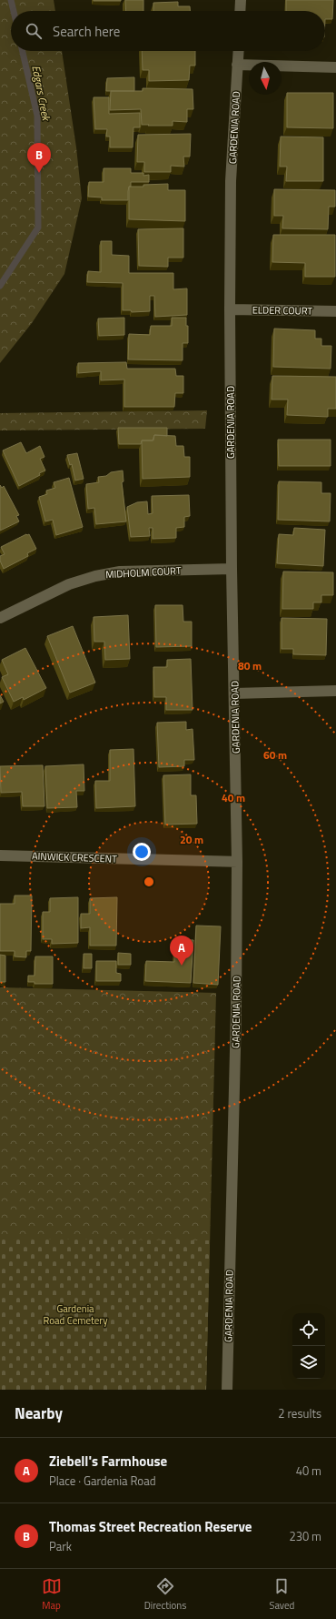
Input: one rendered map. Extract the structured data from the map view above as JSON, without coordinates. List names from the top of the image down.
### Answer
{
  "streets": {
    "street": [
      "GARDENIA ROAD",
      "ELDER COURT",
      "MIDHOLM COURT",
      "AINWICK CRESCENT"
    ]
  },
  "crossings": [
    ["GARDENIA ROAD", "ELDER COURT"],
    ["GARDENIA ROAD", "MIDHOLM COURT"],
    ["GARDENIA ROAD", "AINWICK CRESCENT"]
  ],
  "water": ["Edgars Creek"],
  "parks": ["Gardenia Road Cemetery"],
  "north": "bottom",
  "page": {
    "search": "Search here",
    "pins": ["B", "A"],
    "heading": ["Nearby", "2 results"],
    "list": [
      {
        "mark": "A",
        "name": "Ziebell's Farmhouse",
        "note": "Place · Gardenia Road",
        "value": "40 m"
      },
      {
        "mark": "B",
        "name": "Thomas Street Recreation Reserve",
        "note": "Park",
        "value": "230 m"
      }
    ],
    "nav": ["Map", "Directions", "Saved"]
  },
  "rings": [
    "80 m",
    "60 m",
    "40 m",
    "20 m"
  ]
}
